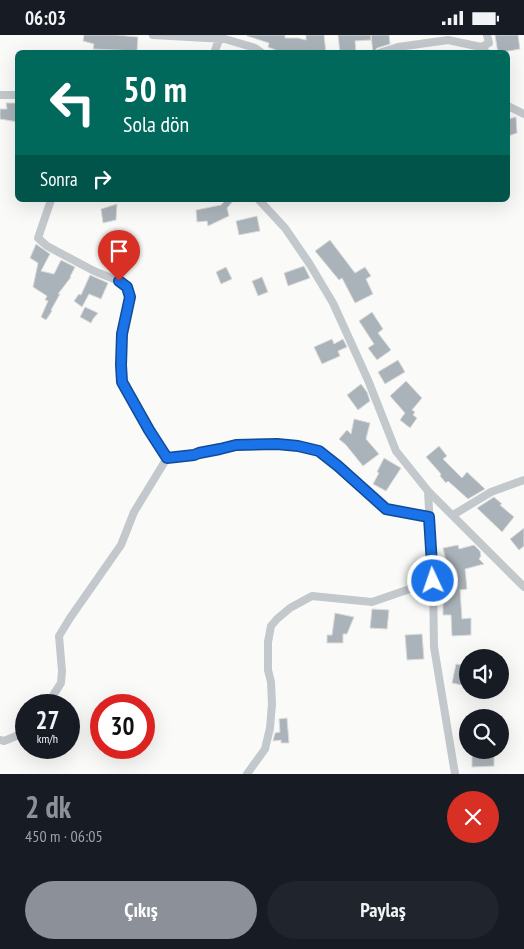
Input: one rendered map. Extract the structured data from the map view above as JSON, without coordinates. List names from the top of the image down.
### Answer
{
  "page": {
    "status": "06:03",
    "turn": ["50 m", "Sola dön"],
    "then": "Sonra",
    "speed": "27 km/h",
    "limit": "30",
    "heading": ["2 dk", "450 m · 06:05"],
    "buttons": ["Çıkış", "Paylaş"]
  }
}
